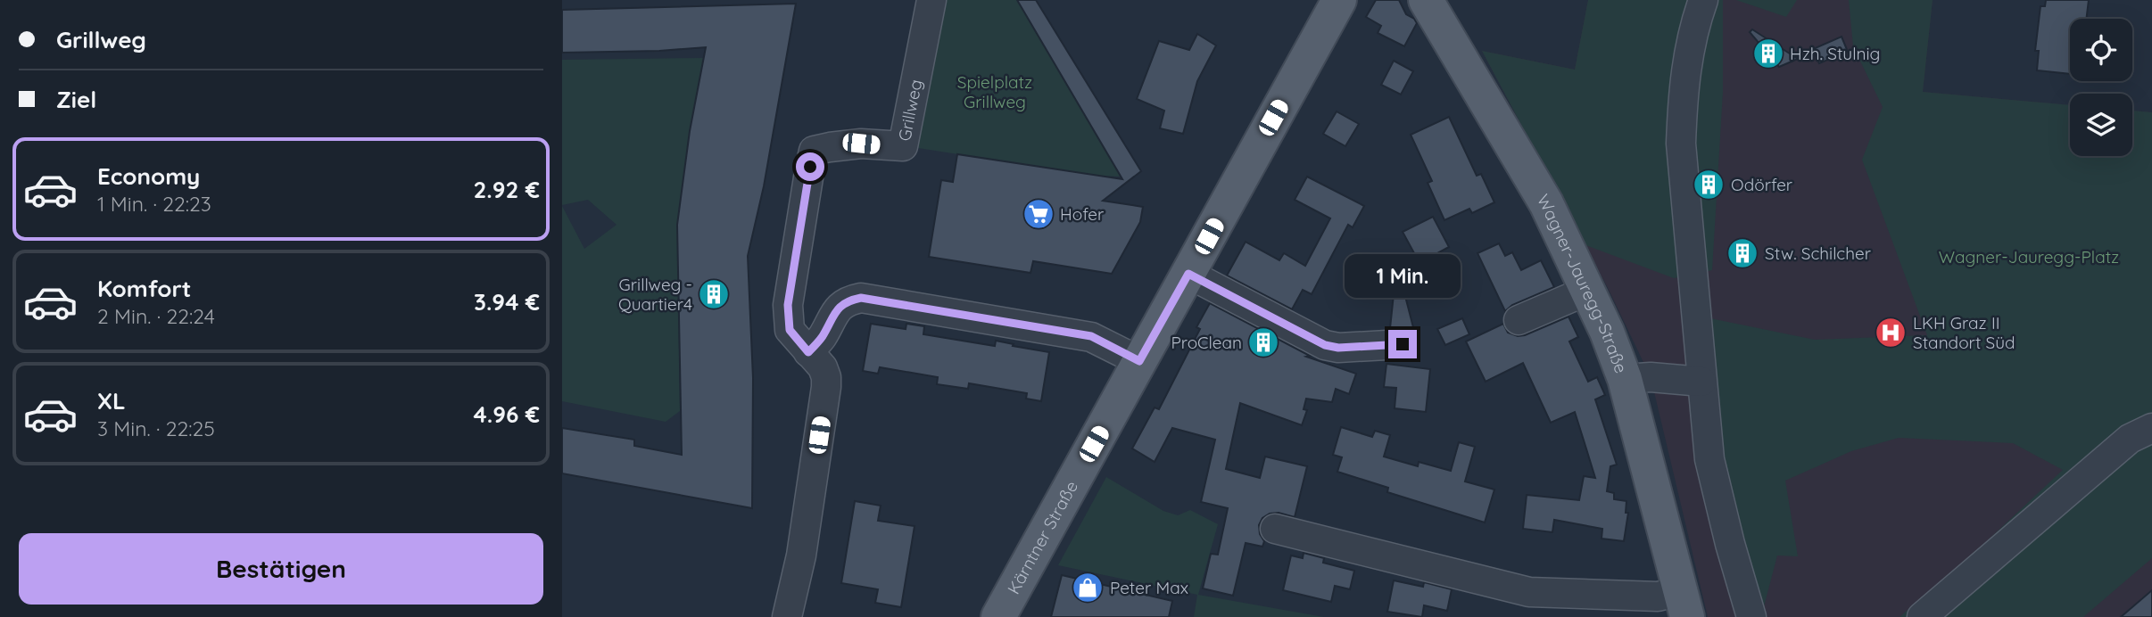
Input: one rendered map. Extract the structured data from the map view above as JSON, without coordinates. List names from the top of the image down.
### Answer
{
  "streets": {
    "main road": ["Wagner-Jauregg-Straße", "Kärntner Straße"],
    "street": ["Grillweg"]
  },
  "parks": ["Spielplatz Grillweg", "Wagner-Jauregg-Platz"],
  "places": {
    "building": [
      "Hzh. Stulnig",
      "Odörfer",
      "Stw. Schilcher",
      "Grillweg - Quartier4",
      "ProClean"
    ],
    "supermarket": ["Hofer"],
    "hospital": ["LKH Graz II Standort Süd"],
    "shop": ["Peter Max"]
  },
  "page": {
    "banner": ["Grillweg", "Ziel"],
    "list": [
      {
        "name": "Economy",
        "note": "1 Min. · 22:23",
        "value": "2.92 €"
      },
      {
        "name": "Komfort",
        "note": "2 Min. · 22:24",
        "value": "3.94 €"
      },
      {
        "name": "XL",
        "note": "3 Min. · 22:25",
        "value": "4.96 €"
      }
    ],
    "bubble": "1 Min.",
    "buttons": "Bestätigen"
  }
}
